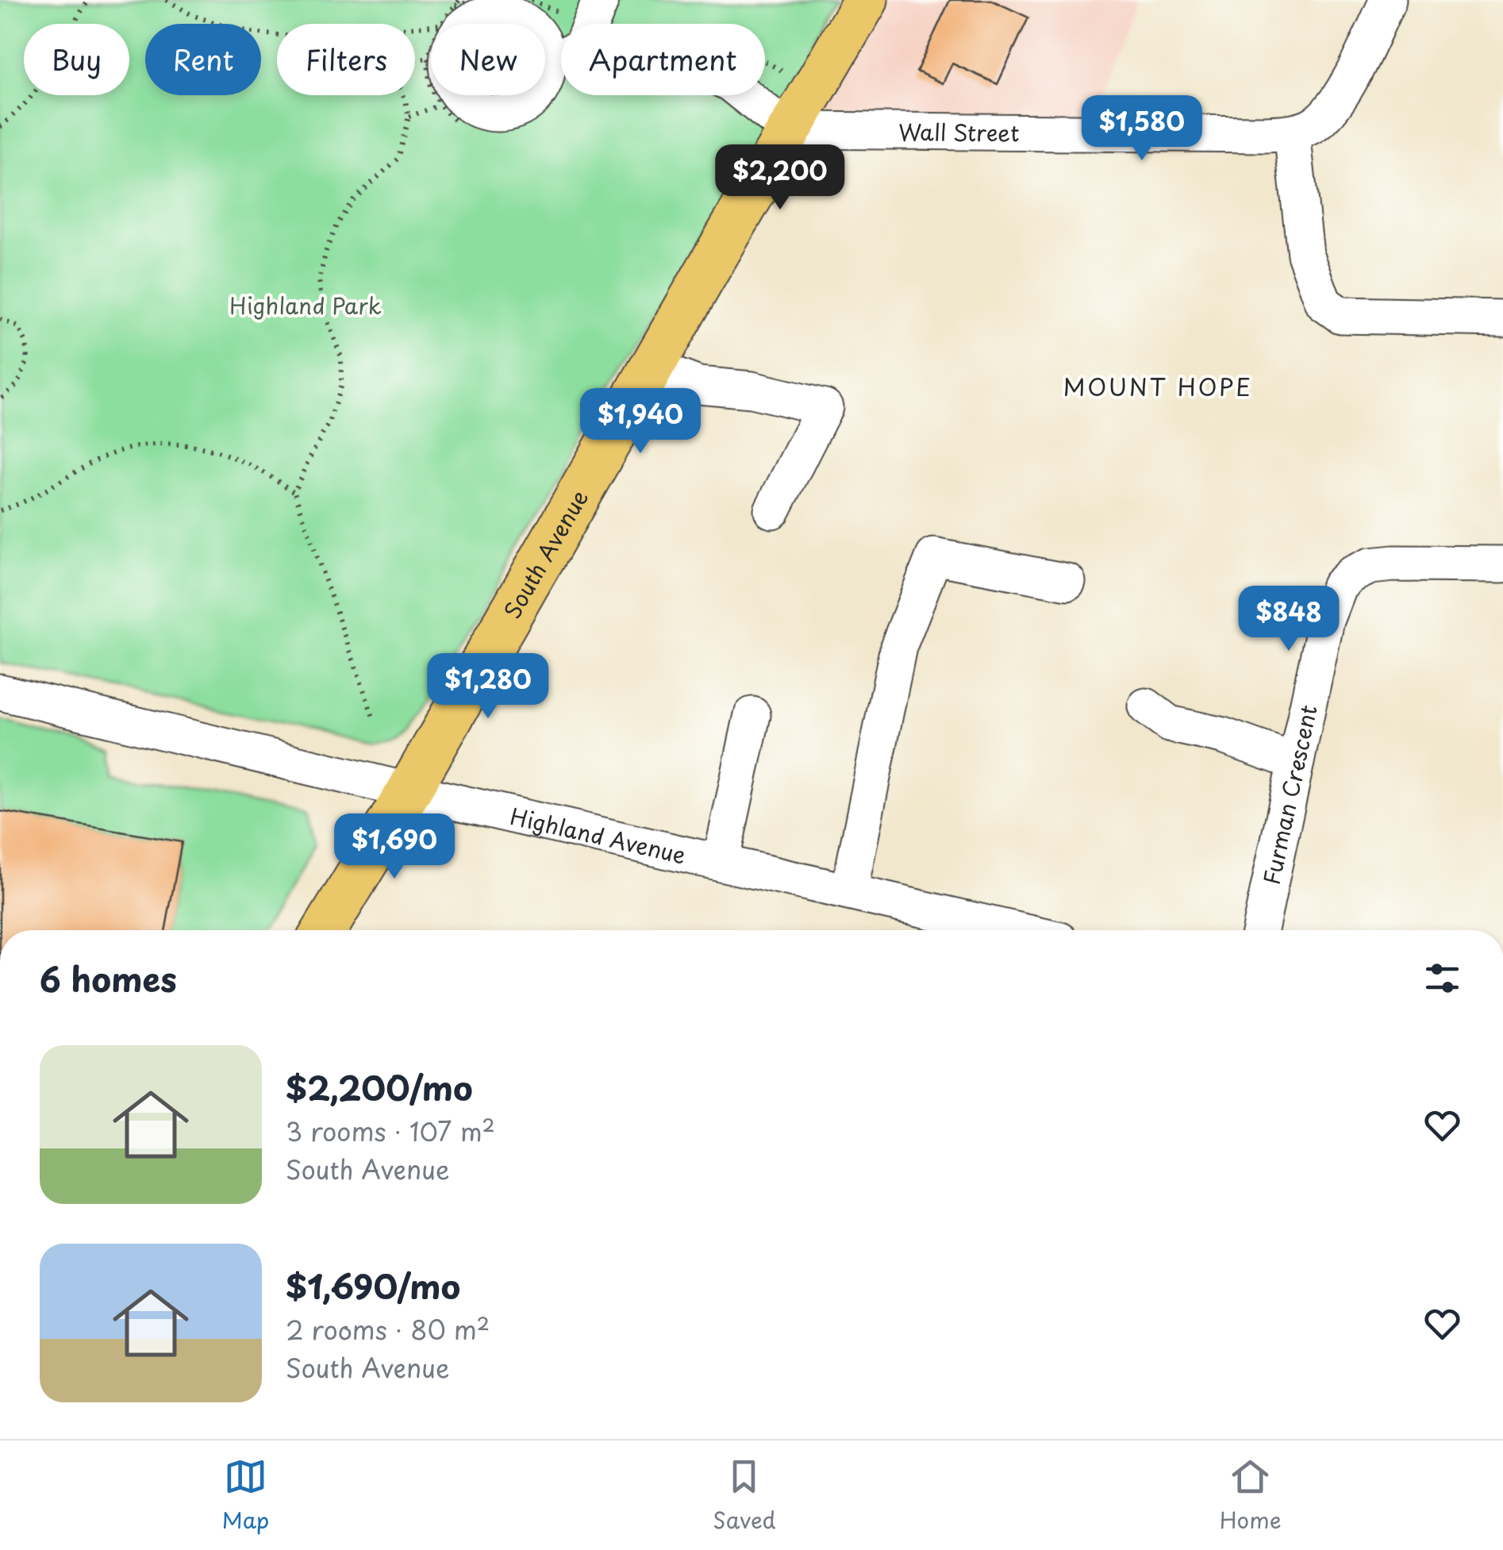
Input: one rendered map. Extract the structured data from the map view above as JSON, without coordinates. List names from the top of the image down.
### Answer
{
  "streets": {
    "main road": ["South Avenue"],
    "street": ["Wall Street", "Furman Crescent", "Highland Avenue"]
  },
  "crossings": [
    ["Wall Street", "South Avenue"],
    ["South Avenue", "Highland Avenue"]
  ],
  "districts": ["MOUNT HOPE"],
  "parks": ["Highland Park"],
  "page": {
    "chip": [
      "Buy",
      "Rent",
      "Filters",
      "New",
      "Apartment"
    ],
    "price": [
      "$1,580",
      "$2,200",
      "$1,940",
      "$848",
      "$1,280",
      "$1,690"
    ],
    "heading": "6 homes",
    "list": [
      {
        "name": "$2,200/mo",
        "note": "3 rooms · 107 m² · South Avenue"
      },
      {
        "name": "$1,690/mo",
        "note": "2 rooms · 80 m² · South Avenue"
      }
    ],
    "tabs": ["Map", "Saved", "Home"]
  }
}
